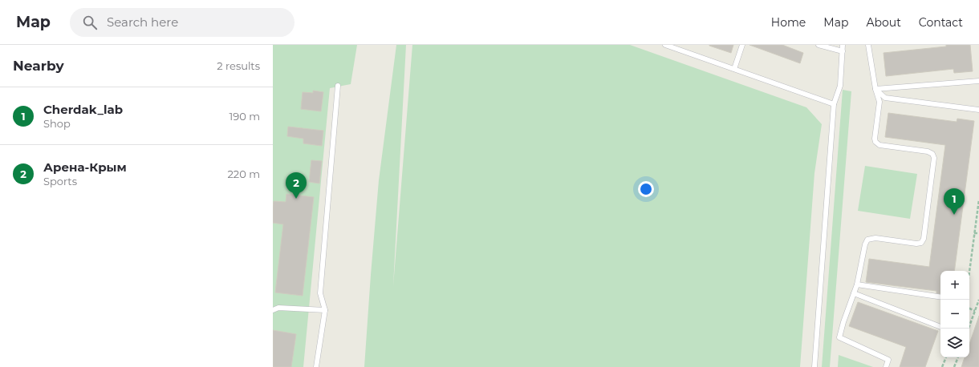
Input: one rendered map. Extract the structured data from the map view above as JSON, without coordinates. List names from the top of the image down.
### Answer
{
  "page": {
    "header": "Map",
    "search": "Search here",
    "nav": [
      "Home",
      "Map",
      "About",
      "Contact"
    ],
    "heading": ["Nearby", "2 results"],
    "list": [
      {
        "mark": "1",
        "name": "Cherdak_lab",
        "note": "Shop",
        "value": "190 m"
      },
      {
        "mark": "2",
        "name": "Арена-Крым",
        "note": "Sports",
        "value": "220 m"
      }
    ],
    "pins": ["2", "1"],
    "map_buttons": ["+", "−"]
  }
}
